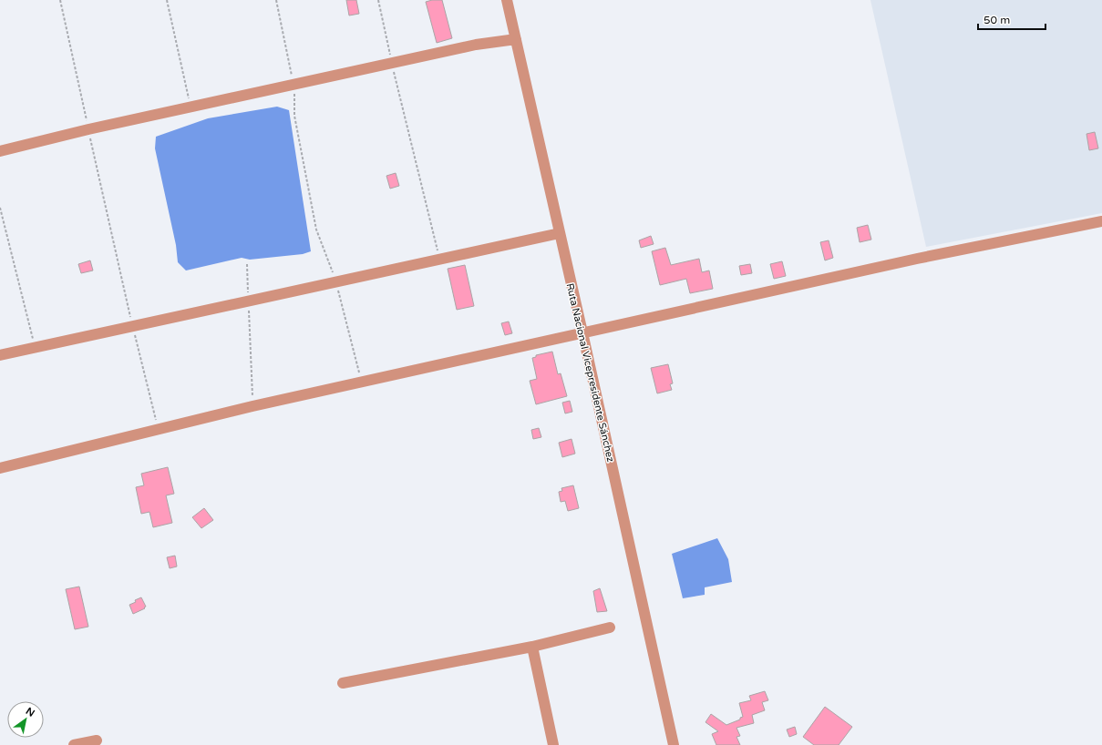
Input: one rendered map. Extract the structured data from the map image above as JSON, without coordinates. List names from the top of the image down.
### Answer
{
  "streets": {
    "street": ["Ruta Nacional Vicepresidente Sánchez"]
  },
  "scale_bar": "50 m",
  "north": "top right"
}
